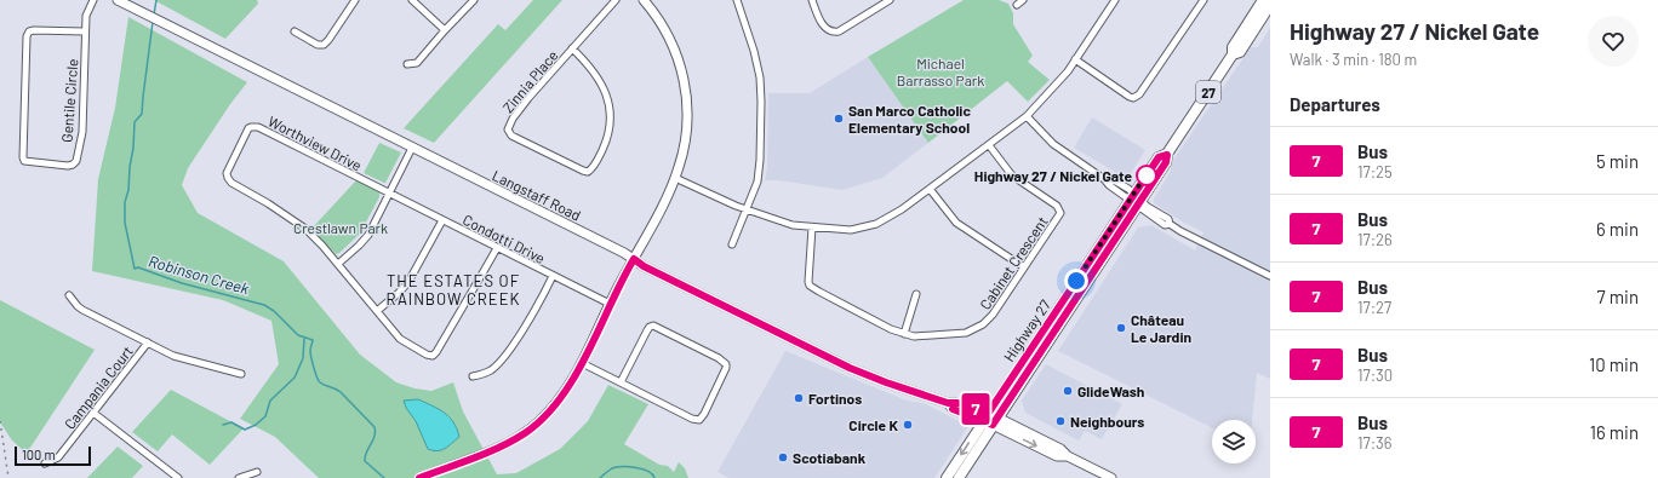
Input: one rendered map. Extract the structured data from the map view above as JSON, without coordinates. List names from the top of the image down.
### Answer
{
  "streets": {
    "main road": ["27", "Highway 27"],
    "street": [
      "Zinnia Place",
      "Gentile Circle",
      "Worthview Drive",
      "Langstaff Road",
      "Condotti Drive",
      "Cabinet Crescent",
      "Campania Court"
    ]
  },
  "crossings": [
    ["Worthview Drive", "Condotti Drive"],
    ["Langstaff Road", "Highway 27"]
  ],
  "districts": ["THE ESTATES OF RAINBOW CREEK"],
  "water": ["Robinson Creek"],
  "parks": ["Michael Barrasso Park", "Crestlawn Park"],
  "places": [
    "San Marco Catholic Elementary School",
    "Highway 27 / Nickel Gate",
    "Château Le Jardin",
    "GlideWash",
    "Fortinos",
    "Neighbours",
    "Circle K",
    "Scotiabank"
  ],
  "lines": ["bus line 7"],
  "scale_bar": "100 m",
  "page": {
    "on_map": "7",
    "heading": [
      ["Highway 27 / Nickel Gate", "Walk · 3 min · 180 m"],
      "Departures"
    ],
    "list": [
      {
        "mark": "7",
        "name": "Bus",
        "note": "17:25",
        "value": "5 min"
      },
      {
        "mark": "7",
        "name": "Bus",
        "note": "17:26",
        "value": "6 min"
      },
      {
        "mark": "7",
        "name": "Bus",
        "note": "17:27",
        "value": "7 min"
      },
      {
        "mark": "7",
        "name": "Bus",
        "note": "17:30",
        "value": "10 min"
      },
      {
        "mark": "7",
        "name": "Bus",
        "note": "17:36",
        "value": "16 min"
      }
    ],
    "scale": "100 m"
  }
}
